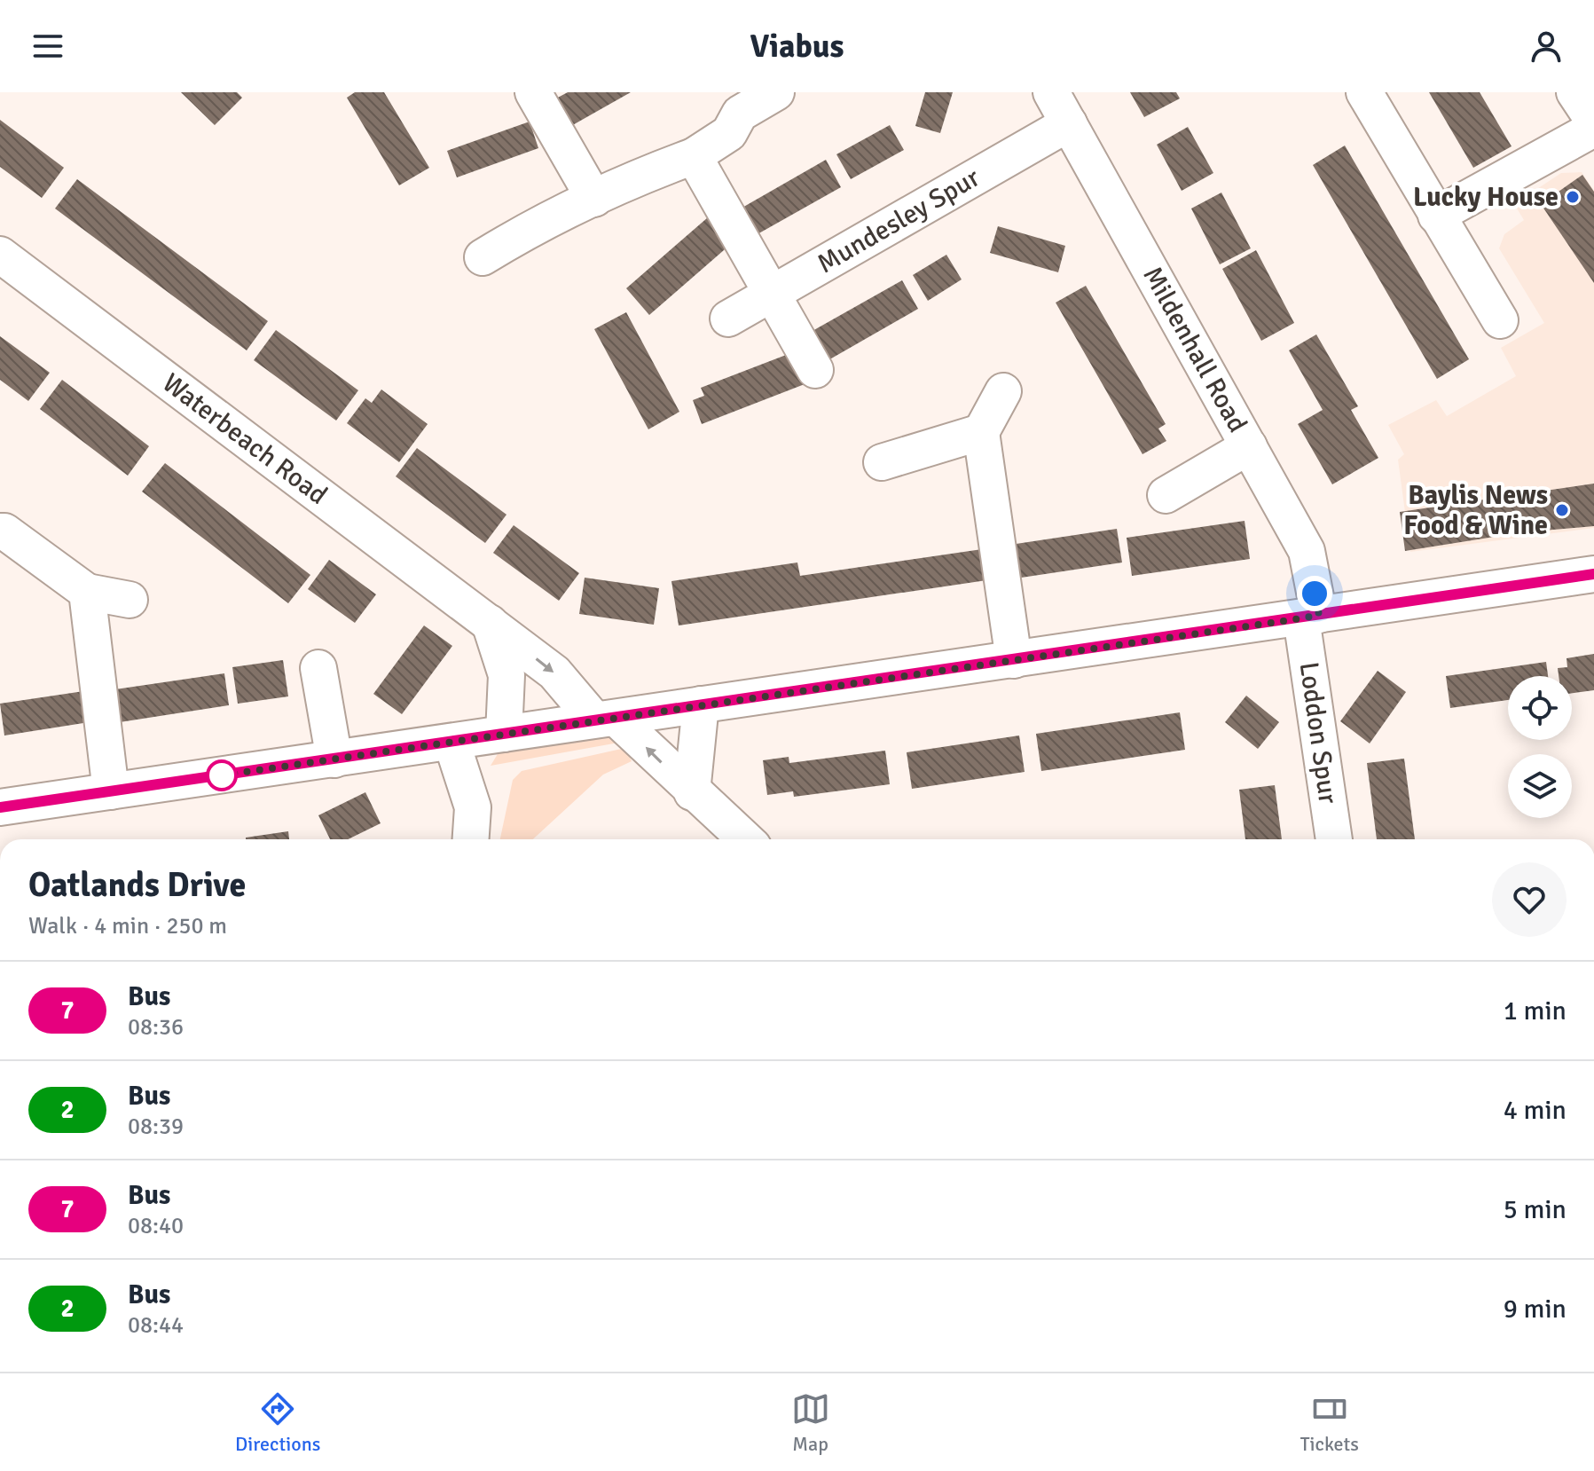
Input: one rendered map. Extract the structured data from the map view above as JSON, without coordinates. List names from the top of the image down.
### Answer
{
  "streets": {
    "street": [
      "Mundesley Spur",
      "Mildenhall Road",
      "Waterbeach Road",
      "Loddon Spur"
    ]
  },
  "crossings": [
    ["Mundesley Spur", "Mildenhall Road"],
    ["Mildenhall Road", "Loddon Spur"]
  ],
  "places": ["Lucky House", "Baylis News Food & Wine"],
  "lines": ["bus line 7"],
  "page": {
    "header": "Viabus",
    "heading": ["Oatlands Drive", "Walk · 4 min · 250 m"],
    "list": [
      {
        "mark": "7",
        "name": "Bus",
        "note": "08:36",
        "value": "1 min"
      },
      {
        "mark": "2",
        "name": "Bus",
        "note": "08:39",
        "value": "4 min"
      },
      {
        "mark": "7",
        "name": "Bus",
        "note": "08:40",
        "value": "5 min"
      },
      {
        "mark": "2",
        "name": "Bus",
        "note": "08:44",
        "value": "9 min"
      }
    ],
    "tabs": ["Directions", "Map", "Tickets"]
  }
}
